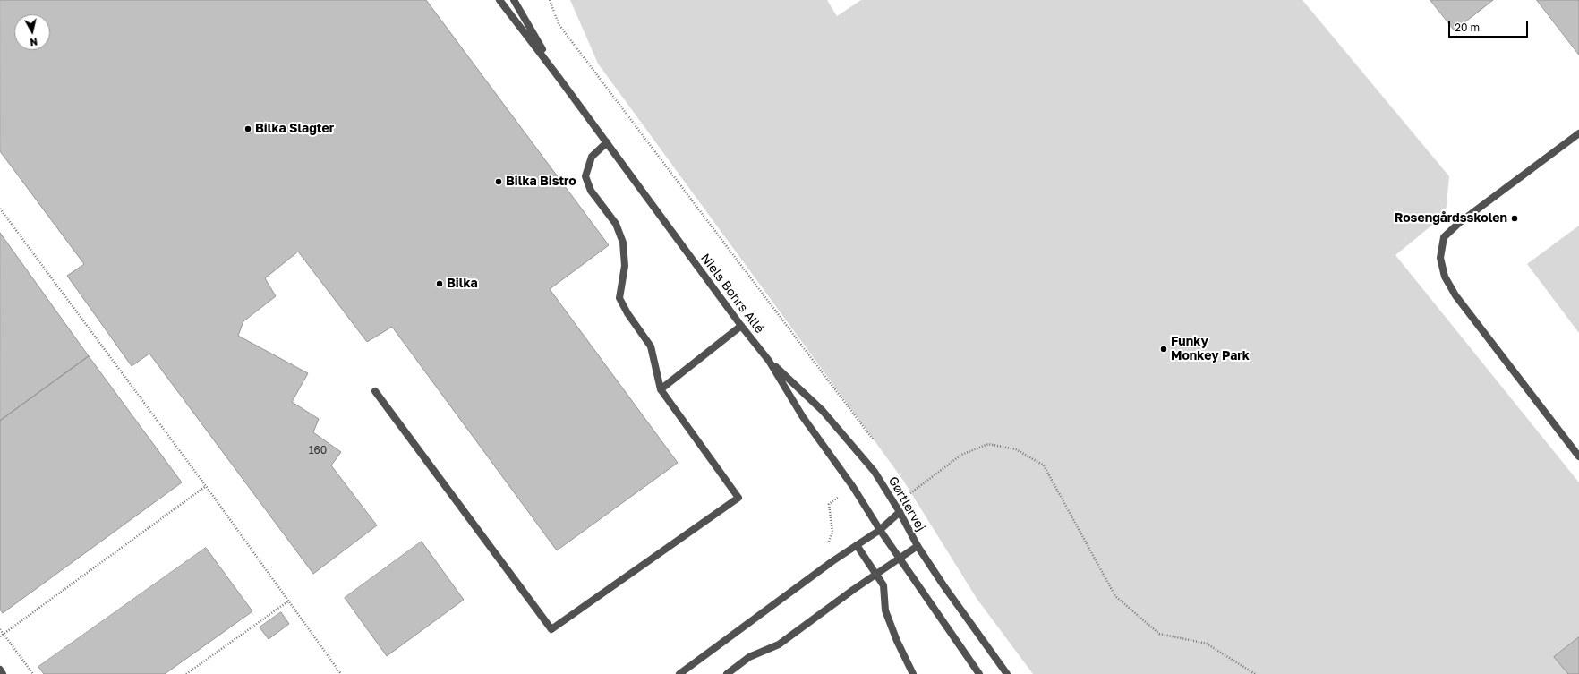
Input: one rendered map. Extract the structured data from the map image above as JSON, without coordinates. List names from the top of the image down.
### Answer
{
  "streets": {
    "street": ["Niels Bohrs Allé", "Gørtlervej"]
  },
  "crossings": [
    ["Niels Bohrs Allé", "Gørtlervej"]
  ],
  "places": [
    "Bilka Slagter",
    "Bilka Bistro",
    "Rosengårdsskolen",
    "Bilka",
    "Funky Monkey Park"
  ],
  "house_numbers": ["160"],
  "scale_bar": "20 m",
  "north": "bottom"
}
